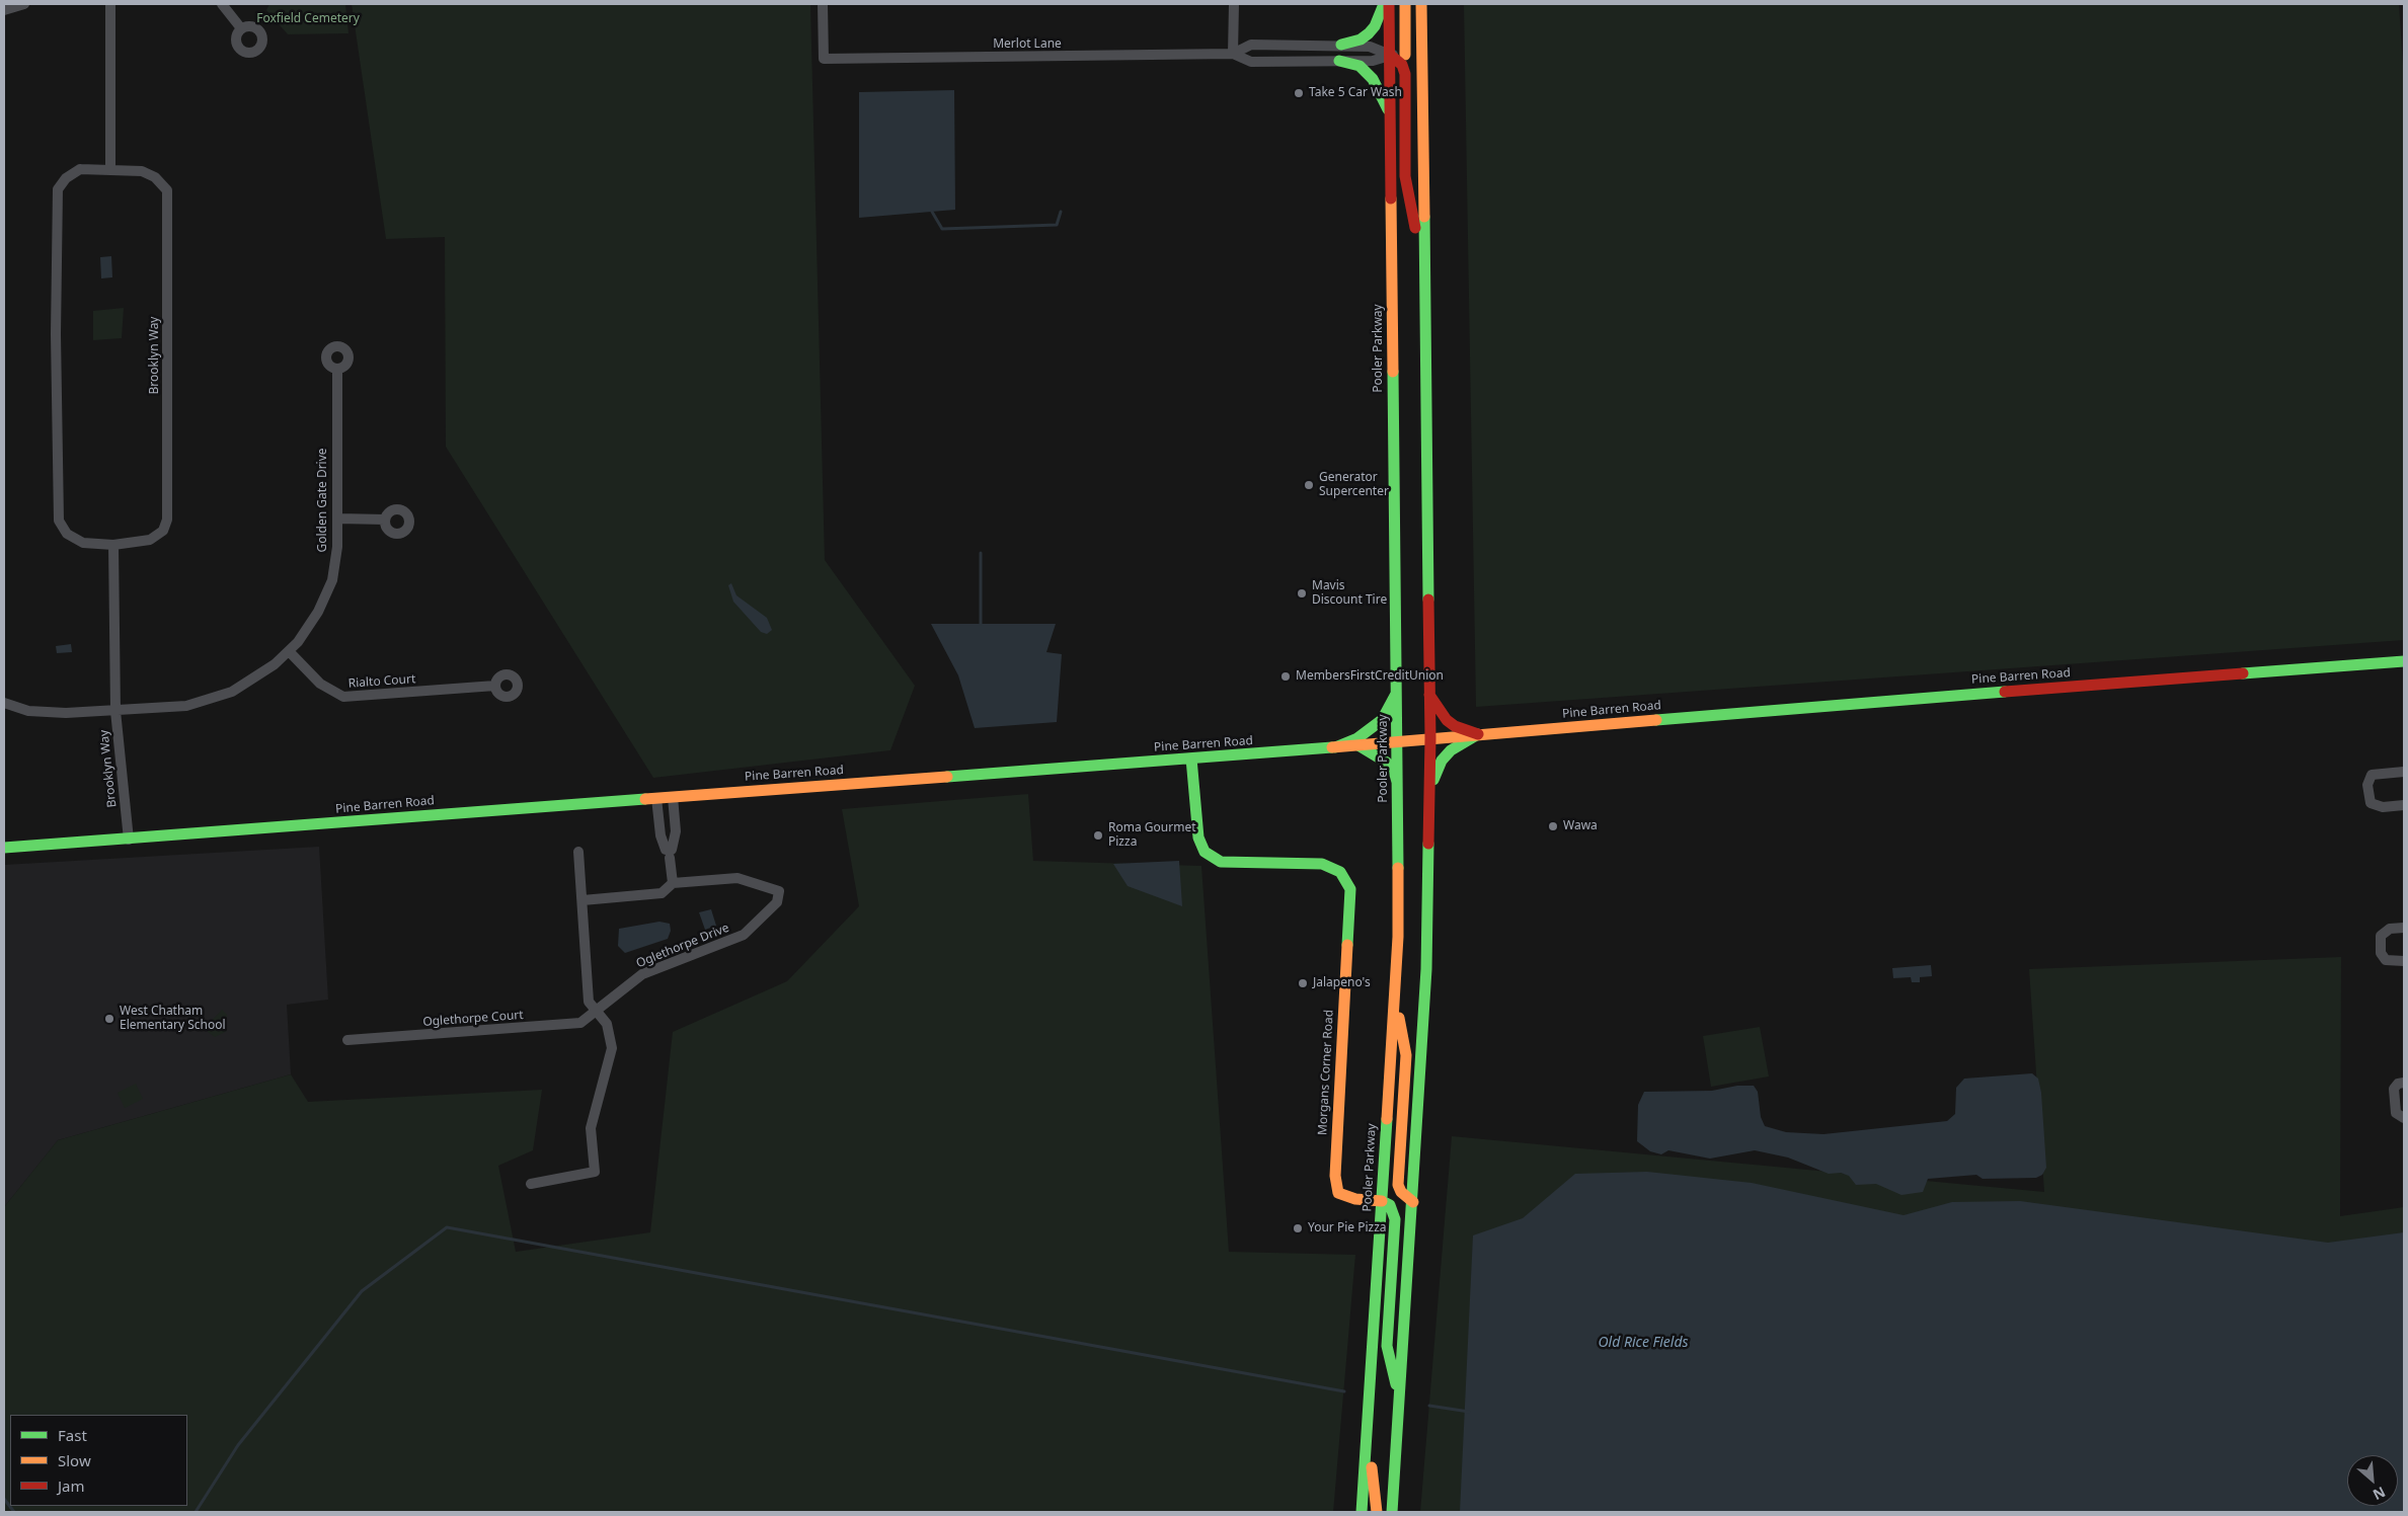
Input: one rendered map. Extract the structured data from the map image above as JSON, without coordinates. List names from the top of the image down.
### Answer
{
  "streets": {
    "main road": ["Pooler Parkway", "Pine Barren Road", "Morgans Corner Road"],
    "street": [
      "Merlot Lane",
      "Brooklyn Way",
      "Golden Gate Drive",
      "Rialto Court",
      "Oglethorpe Drive",
      "Oglethorpe Court"
    ]
  },
  "crossings": [
    ["Merlot Lane", "Pooler Parkway"],
    ["Pooler Parkway", "Pine Barren Road"],
    ["Pooler Parkway", "Morgans Corner Road"],
    ["Brooklyn Way", "Golden Gate Drive"],
    ["Brooklyn Way", "Pine Barren Road"],
    ["Golden Gate Drive", "Rialto Court"],
    ["Pine Barren Road", "Morgans Corner Road"],
    ["Oglethorpe Drive", "Oglethorpe Court"]
  ],
  "water": ["Old Rice Fields"],
  "parks": ["Foxfield Cemetery"],
  "places": [
    "Take 5 Car Wash",
    "Generator Supercenter",
    "Mavis Discount Tire",
    "MembersFirstCreditUnion",
    "Wawa",
    "Roma Gourmet Pizza",
    "Jalapeno's",
    "West Chatham Elementary School",
    "Your Pie Pizza"
  ],
  "legend": ["Fast", "Slow", "Jam"],
  "north": "bottom right"
}
